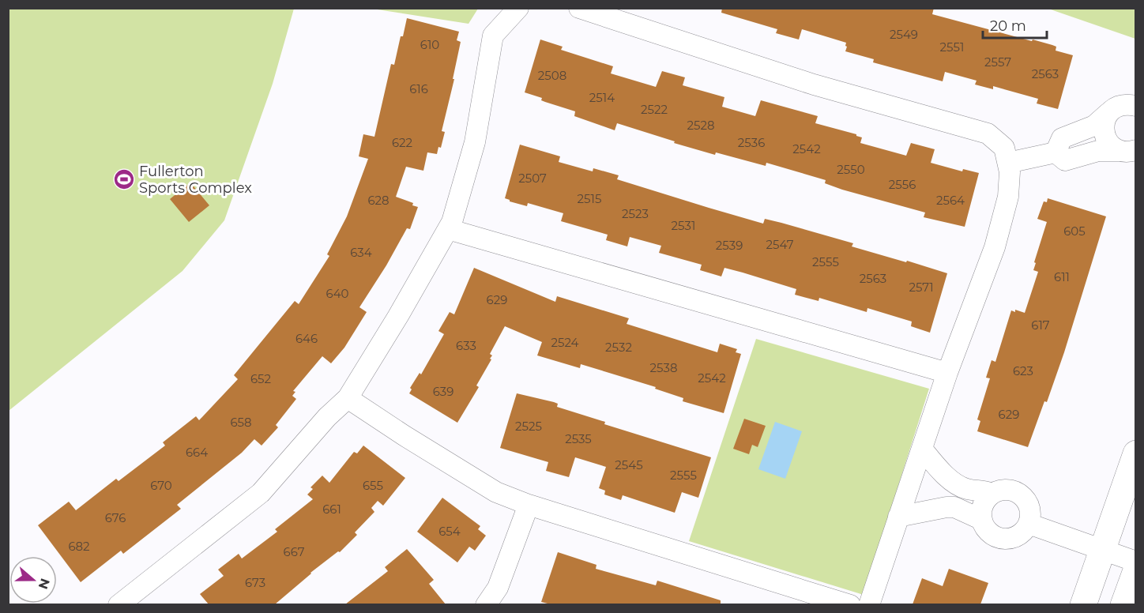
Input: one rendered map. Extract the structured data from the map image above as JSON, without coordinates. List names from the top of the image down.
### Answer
{
  "places": {
    "sports": ["Fullerton Sports Complex"]
  },
  "house_numbers": [
    "2549",
    "610",
    "2551",
    "2557",
    "2563",
    "2508",
    "616",
    "2514",
    "2522",
    "2528",
    "622",
    "2536",
    "2542",
    "2550",
    "2507",
    "2556",
    "2515",
    "628",
    "2564",
    "2523",
    "2531",
    "605",
    "2547",
    "2539",
    "634",
    "2555",
    "611",
    "2563",
    "2571",
    "640",
    "629",
    "617",
    "646",
    "2524",
    "633",
    "2532",
    "2538",
    "623",
    "2542",
    "652",
    "639",
    "629",
    "658",
    "2525",
    "2535",
    "664",
    "2545",
    "2555",
    "670",
    "655",
    "661",
    "676",
    "654",
    "682",
    "667",
    "673"
  ],
  "scale_bar": "20 m",
  "north": "right"
}
